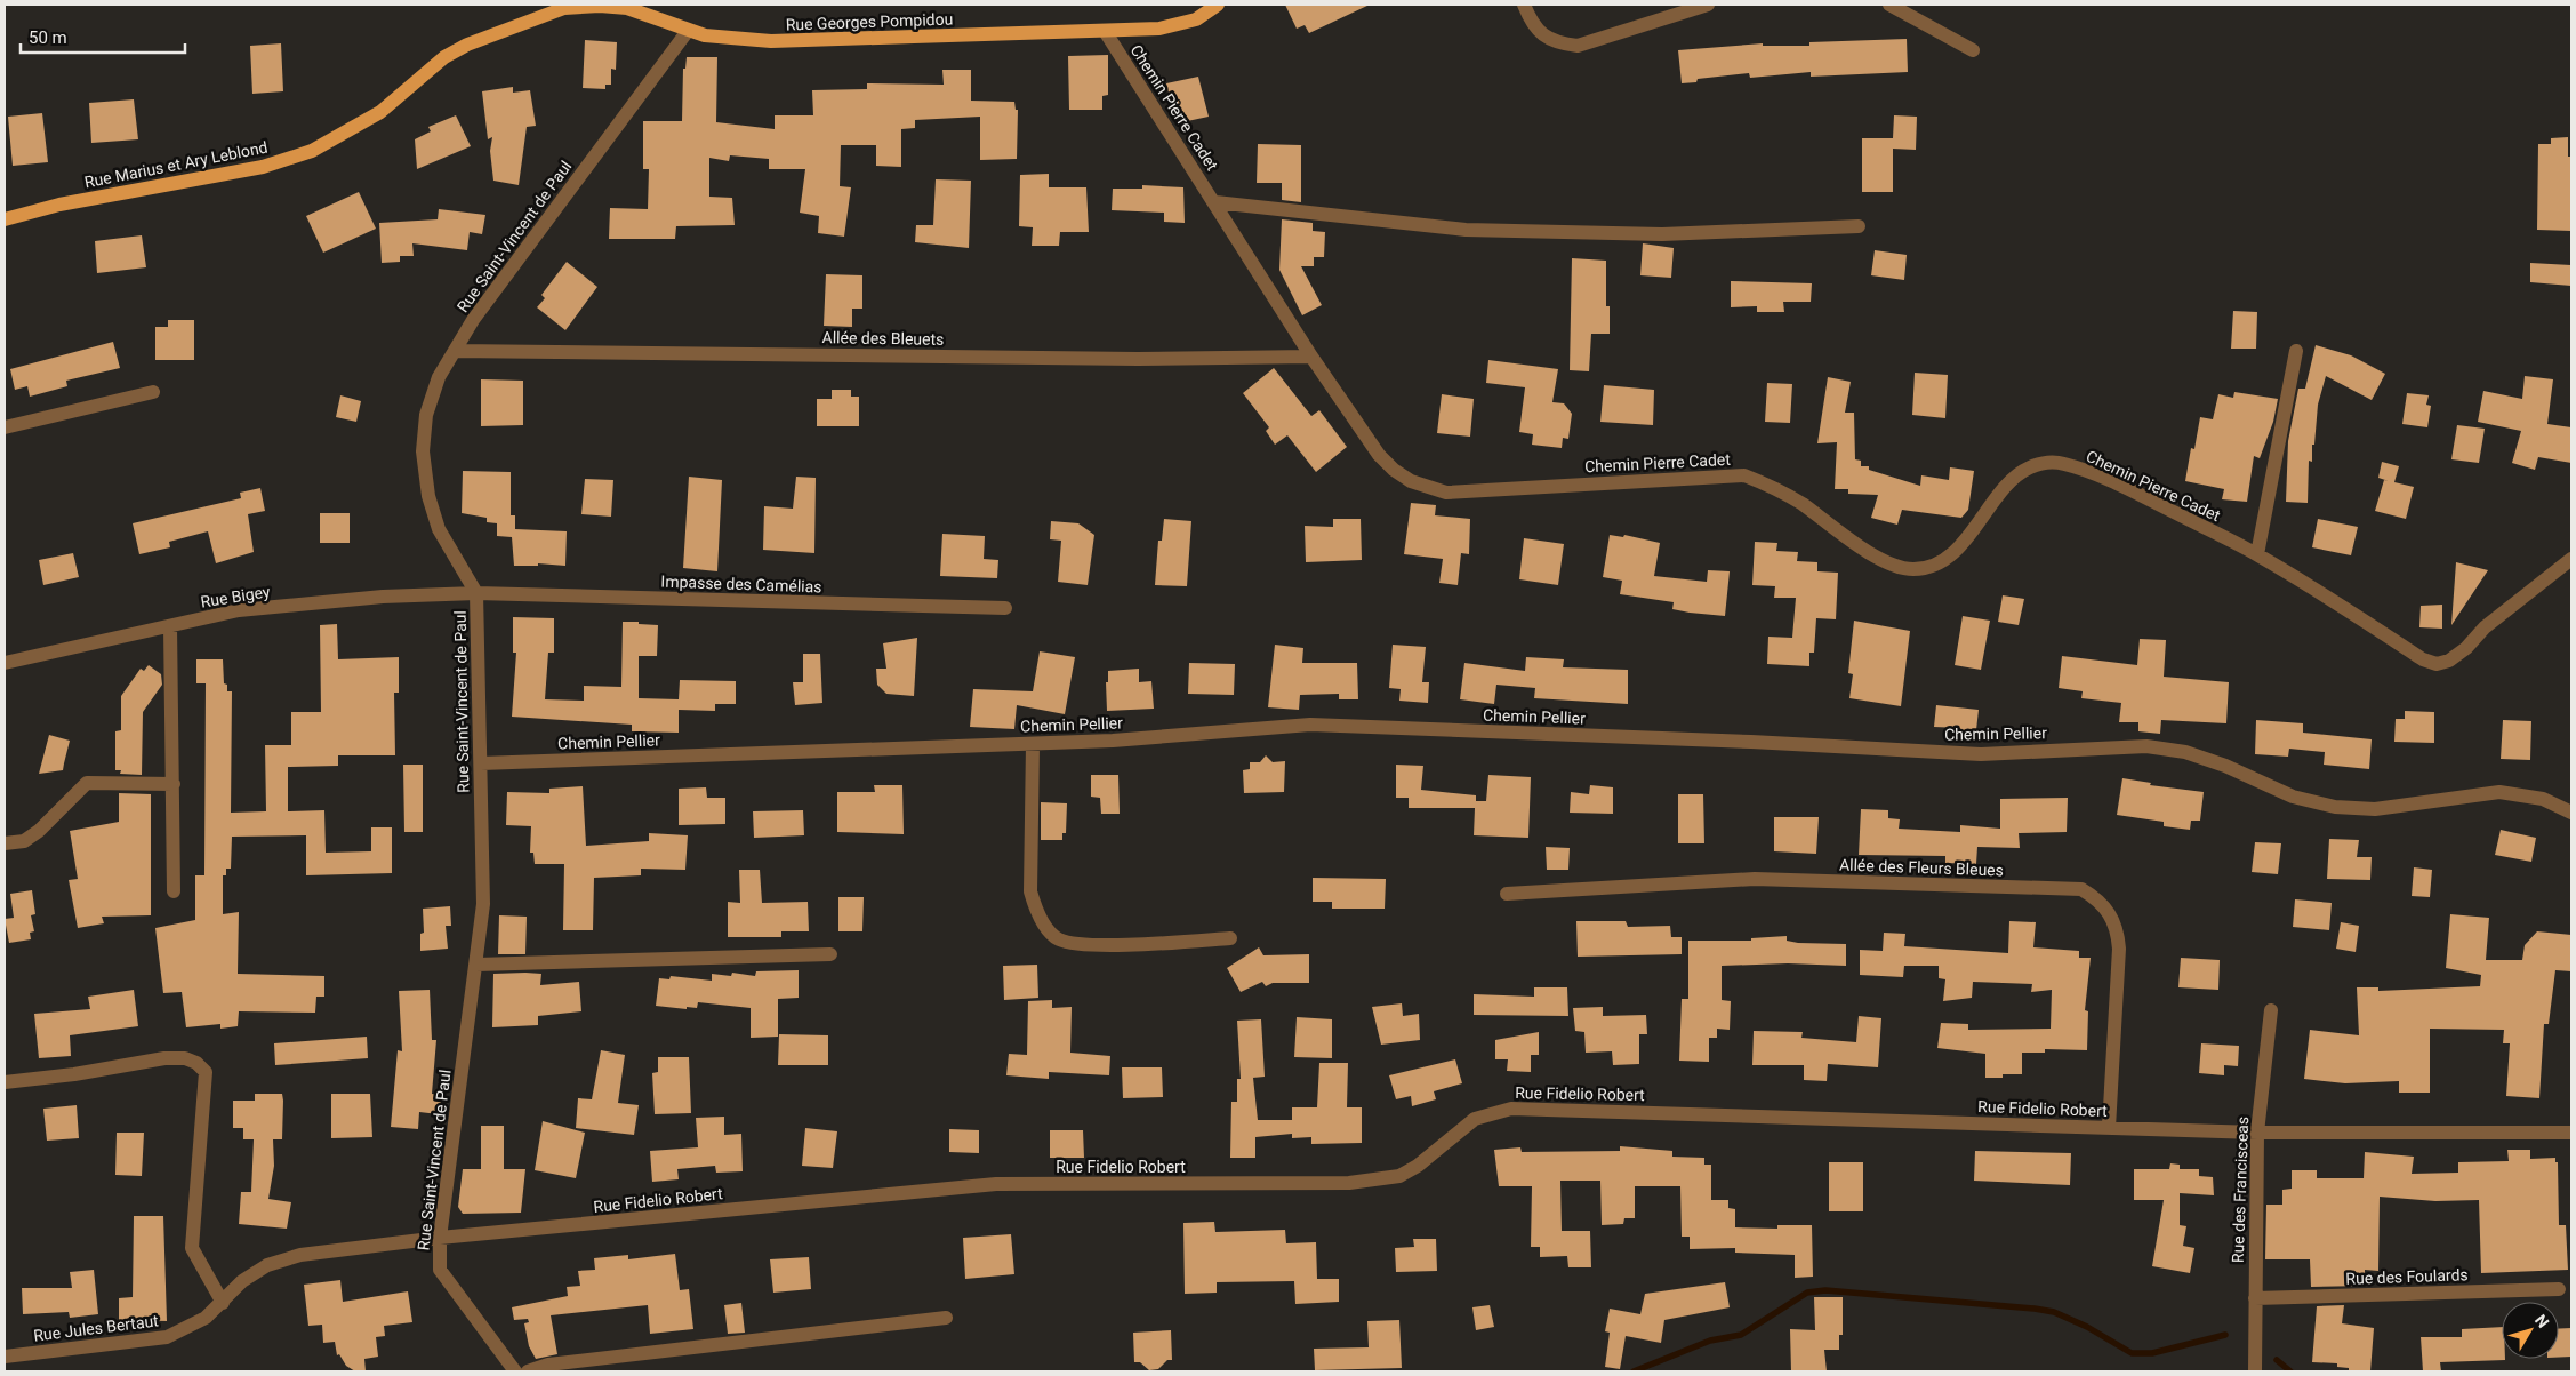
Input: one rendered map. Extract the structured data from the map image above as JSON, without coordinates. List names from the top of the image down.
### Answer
{
  "streets": {
    "main road": ["Rue Georges Pompidou", "Rue Marius et Ary Leblond"],
    "street": [
      "Chemin Pierre Cadet",
      "Rue Saint-Vincent de Paul",
      "Allée des Bleuets",
      "Impasse des Camélias",
      "Rue Bigey",
      "Chemin Pellier",
      "Allée des Fleurs Bleues",
      "Rue Fidelio Robert",
      "Rue des Francisceas",
      "Rue des Foulards",
      "Rue Jules Bertaut"
    ]
  },
  "crossings": [
    ["Rue Georges Pompidou", "Chemin Pierre Cadet"],
    ["Rue Georges Pompidou", "Rue Marius et Ary Leblond"],
    ["Rue Georges Pompidou", "Rue Saint-Vincent de Paul"],
    ["Chemin Pierre Cadet", "Allée des Bleuets"],
    ["Rue Marius et Ary Leblond", "Rue Saint-Vincent de Paul"],
    ["Rue Saint-Vincent de Paul", "Allée des Bleuets"],
    ["Rue Saint-Vincent de Paul", "Impasse des Camélias"],
    ["Rue Saint-Vincent de Paul", "Rue Bigey"],
    ["Rue Saint-Vincent de Paul", "Chemin Pellier"],
    ["Rue Saint-Vincent de Paul", "Rue Fidelio Robert"],
    ["Rue Saint-Vincent de Paul", "Rue Jules Bertaut"],
    ["Impasse des Camélias", "Rue Bigey"],
    ["Allée des Fleurs Bleues", "Rue Fidelio Robert"],
    ["Rue Fidelio Robert", "Rue des Francisceas"],
    ["Rue Fidelio Robert", "Rue Jules Bertaut"],
    ["Rue des Francisceas", "Rue des Foulards"]
  ],
  "scale_bar": "50 m",
  "north": "top right"
}
